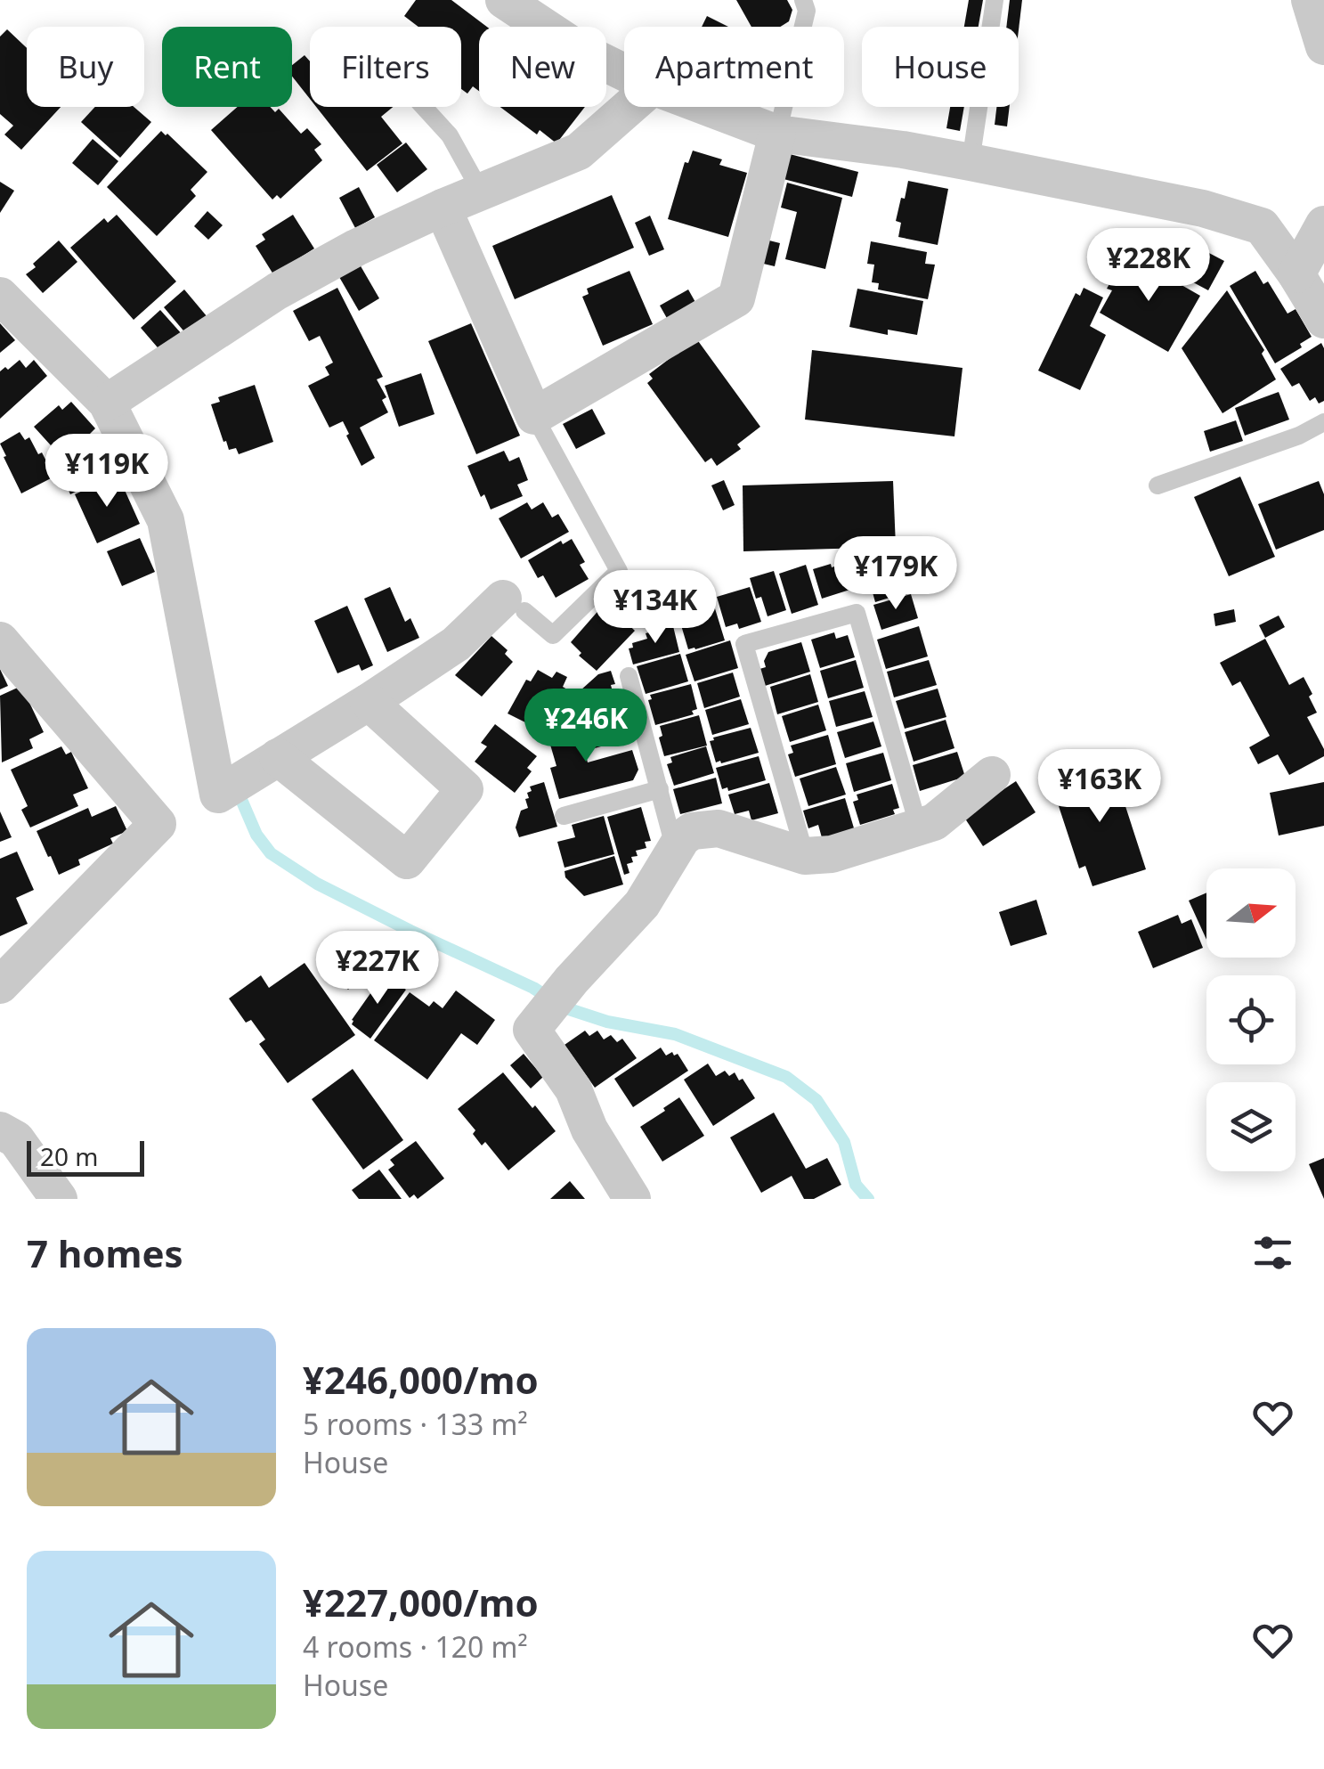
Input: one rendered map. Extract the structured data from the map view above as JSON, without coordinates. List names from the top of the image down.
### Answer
{
  "scale_bar": "20 m",
  "north": "right",
  "page": {
    "chip": [
      "Buy",
      "Rent",
      "Filters",
      "New",
      "Apartment",
      "House"
    ],
    "price": [
      "¥228K",
      "¥119K",
      "¥179K",
      "¥134K",
      "¥246K",
      "¥163K",
      "¥227K"
    ],
    "scale": "20 m",
    "heading": "7 homes",
    "list": [
      {
        "name": "¥246,000/mo",
        "note": "5 rooms · 133 m² · House"
      },
      {
        "name": "¥227,000/mo",
        "note": "4 rooms · 120 m² · House"
      }
    ]
  }
}
